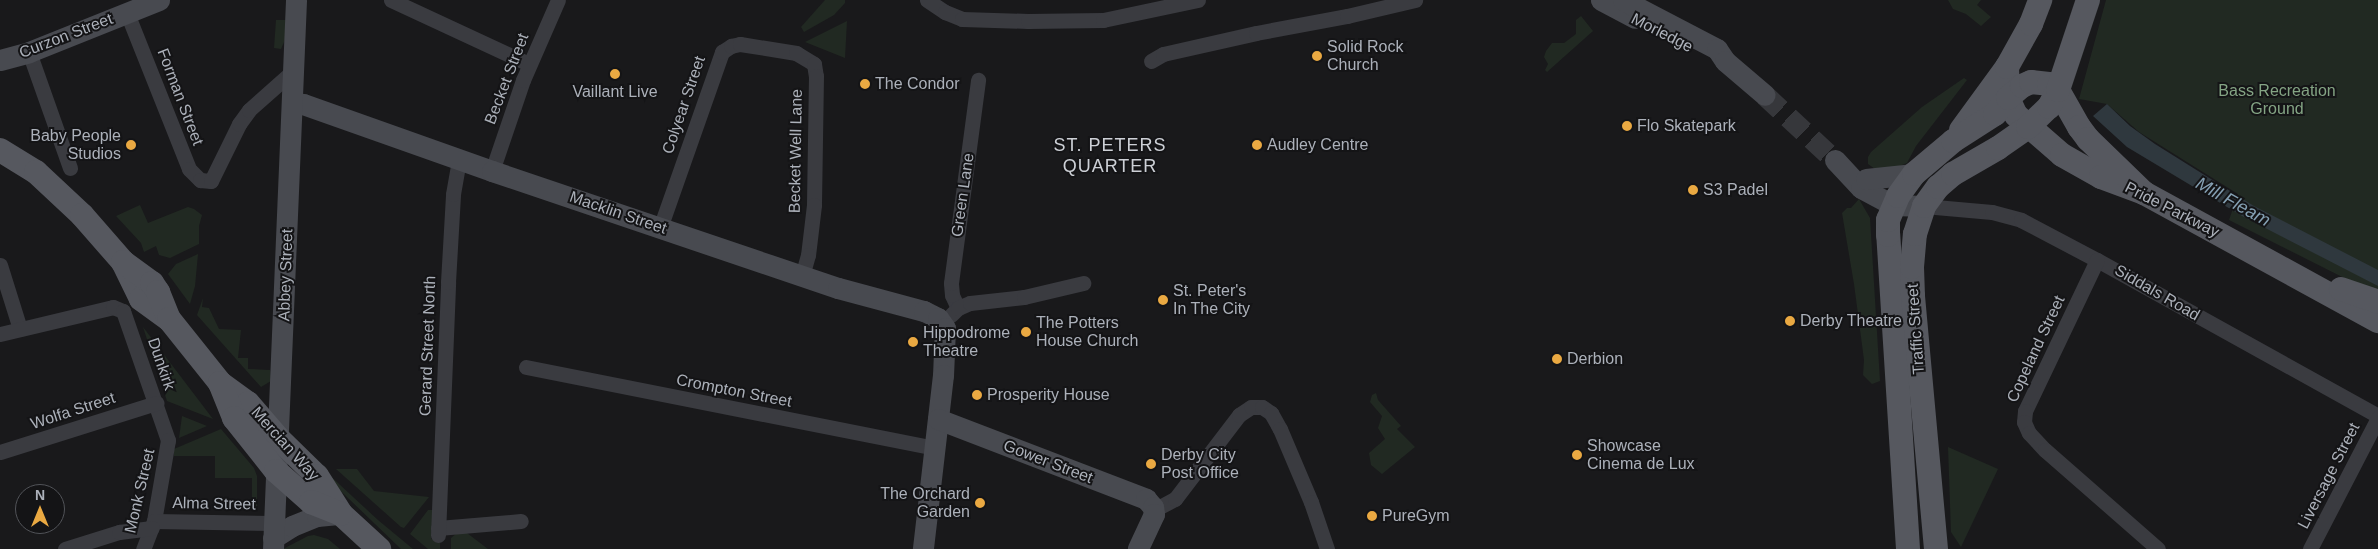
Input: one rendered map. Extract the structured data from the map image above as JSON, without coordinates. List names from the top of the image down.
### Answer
{
  "streets": {
    "main road": ["Pride Parkway", "Traffic Street", "Mercian Way"],
    "street": [
      "Morledge",
      "Curzon Street",
      "Becket Street",
      "Forman Street",
      "Colyear Street",
      "Becket Well Lane",
      "Green Lane",
      "Macklin Street",
      "Abbey Street",
      "Siddals Road",
      "Gerard Street North",
      "Copeland Street",
      "Dunkirk",
      "Crompton Street",
      "Wolfa Street",
      "Gower Street",
      "Liversage Street",
      "Monk Street",
      "Alma Street"
    ]
  },
  "crossings": [
    ["Curzon Street", "Forman Street"],
    ["Becket Street", "Macklin Street"],
    ["Forman Street", "Abbey Street"],
    ["Colyear Street", "Becket Well Lane"],
    ["Colyear Street", "Macklin Street"],
    ["Becket Well Lane", "Macklin Street"],
    ["Green Lane", "Macklin Street"],
    ["Green Lane", "Crompton Street"],
    ["Green Lane", "Gower Street"],
    ["Pride Parkway", "Traffic Street"],
    ["Macklin Street", "Abbey Street"],
    ["Macklin Street", "Gerard Street North"],
    ["Abbey Street", "Mercian Way"],
    ["Abbey Street", "Alma Street"],
    ["Siddals Road", "Traffic Street"],
    ["Siddals Road", "Copeland Street"],
    ["Siddals Road", "Liversage Street"],
    ["Dunkirk", "Wolfa Street"],
    ["Dunkirk", "Monk Street"],
    ["Monk Street", "Alma Street"]
  ],
  "districts": ["ST. PETERS QUARTER"],
  "water": ["Mill Fleam"],
  "parks": ["Bass Recreation Ground"],
  "places": [
    "Solid Rock Church",
    "Vaillant Live",
    "The Condor",
    "Flo Skatepark",
    "Baby People Studios",
    "Audley Centre",
    "S3 Padel",
    "St. Peter's In The City",
    "Derby Theatre",
    "The Potters House Church",
    "Hippodrome Theatre",
    "Derbion",
    "Prosperity House",
    "Showcase Cinema de Lux",
    "Derby City Post Office",
    "The Orchard Garden",
    "PureGym"
  ],
  "north": "top"
}
